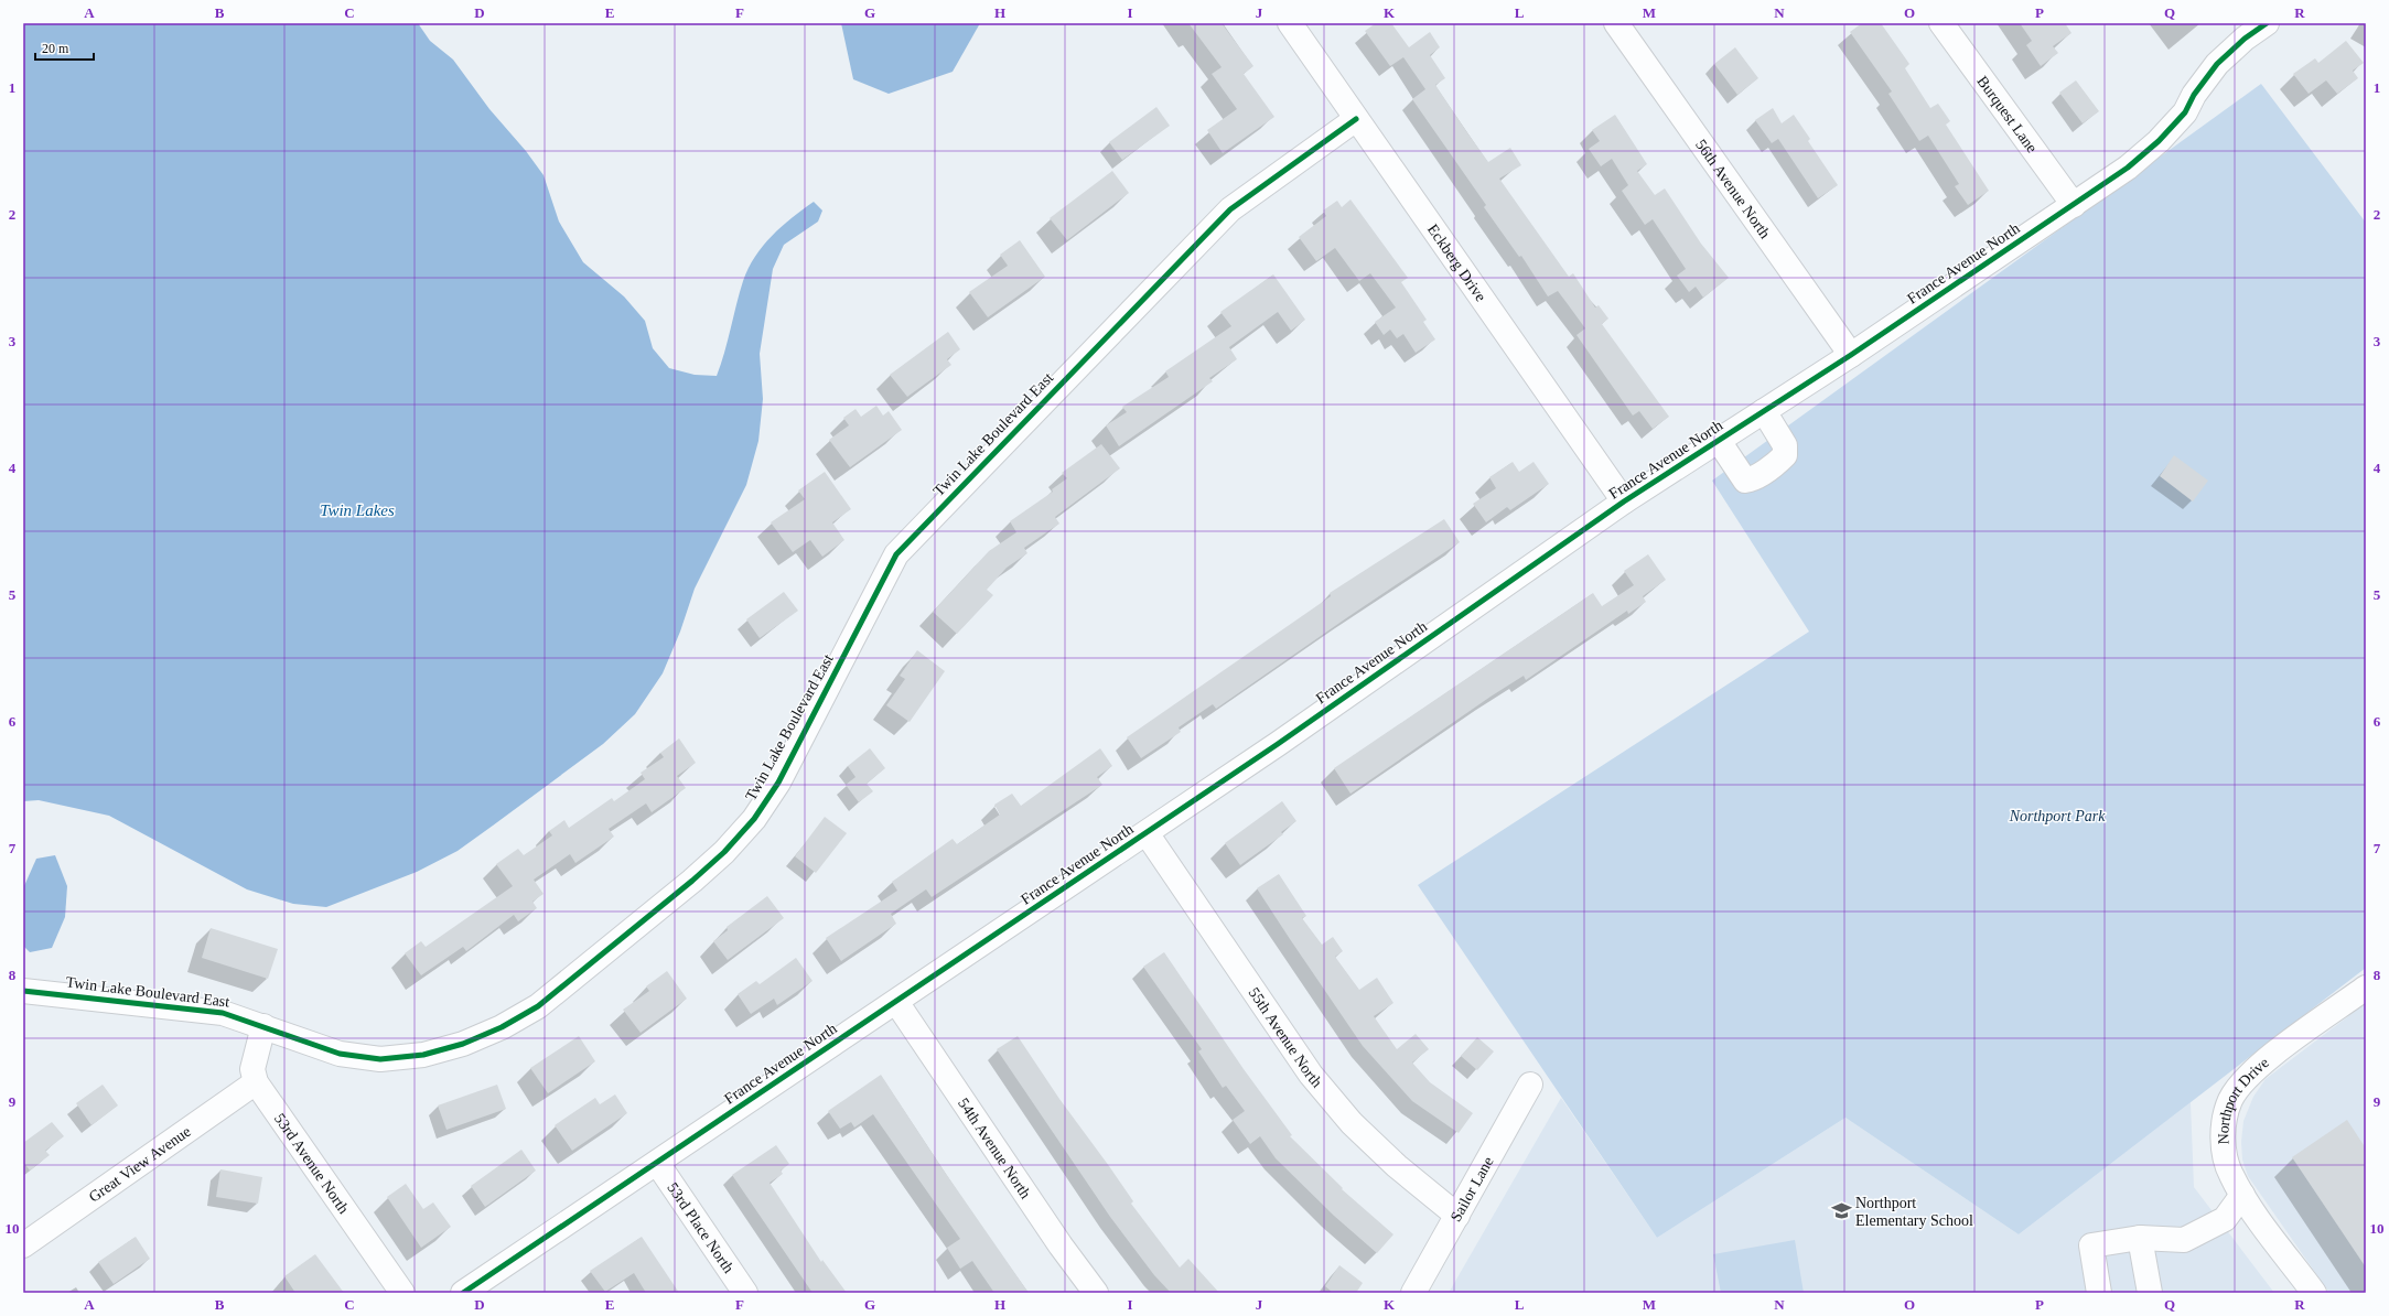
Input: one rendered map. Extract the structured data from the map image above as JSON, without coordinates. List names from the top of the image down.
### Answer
{
  "streets": {
    "street": [
      "Burquest Lane",
      "56th Avenue North",
      "Eckberg Drive",
      "France Avenue North",
      "Twin Lake Boulevard East",
      "55th Avenue North",
      "Northport Drive",
      "54th Avenue North",
      "Great View Avenue",
      "53rd Avenue North",
      "Sailor Lane",
      "53rd Place North"
    ]
  },
  "crossings": [
    ["Burquest Lane", "France Avenue North"],
    ["56th Avenue North", "France Avenue North"],
    ["Eckberg Drive", "France Avenue North"],
    ["Eckberg Drive", "Twin Lake Boulevard East"],
    ["France Avenue North", "55th Avenue North"],
    ["France Avenue North", "54th Avenue North"],
    ["France Avenue North", "53rd Place North"],
    ["55th Avenue North", "Sailor Lane"],
    ["Great View Avenue", "53rd Avenue North"]
  ],
  "water": ["Twin Lakes"],
  "parks": ["Northport Park"],
  "places": {
    "school or university": ["Northport Elementary School"]
  },
  "scale_bar": "20 m",
  "grid": {
    "columns": [
      "A",
      "B",
      "C",
      "D",
      "E",
      "F",
      "G",
      "H",
      "I",
      "J",
      "K",
      "L",
      "M",
      "N",
      "O",
      "P",
      "Q",
      "R"
    ],
    "rows": [
      "1",
      "2",
      "3",
      "4",
      "5",
      "6",
      "7",
      "8",
      "9",
      "10"
    ]
  }
}
